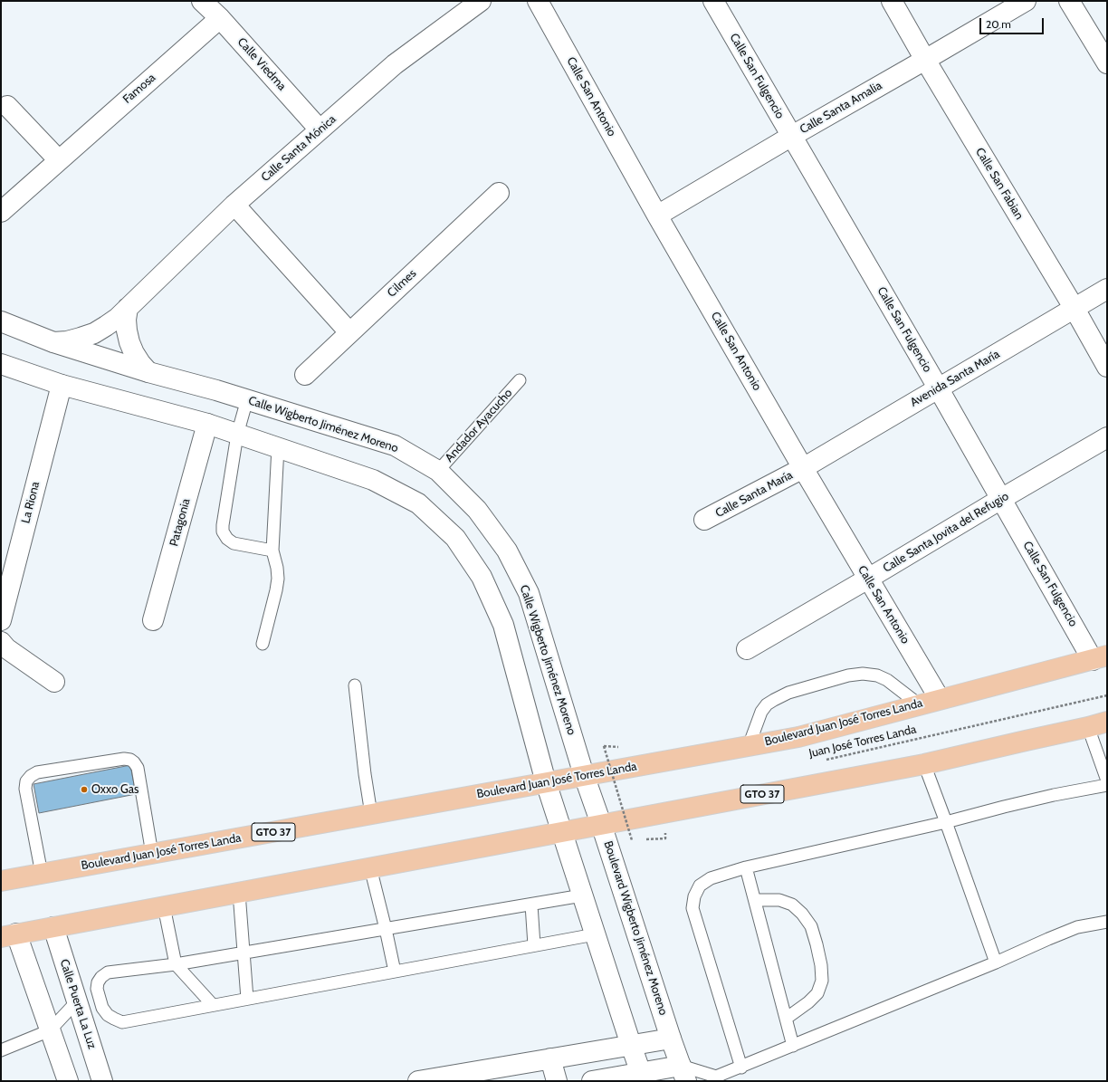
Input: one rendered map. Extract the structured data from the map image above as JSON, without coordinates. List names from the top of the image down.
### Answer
{
  "streets": {
    "main road": ["Boulevard Juan José Torres Landa", "GTO 37"],
    "street": [
      "Calle Viedma",
      "Calle San Fulgencio",
      "Famosa",
      "Calle San Antonio",
      "Calle Santa Amalia",
      "Calle Santa Mónica",
      "Calle San Fabian",
      "Cilmes",
      "Avenida Santa María",
      "Calle Wigberto Jiménez Moreno",
      "Calle Santa María",
      "La Riona",
      "Patagonia",
      "Calle Santa Jovita del Refugio",
      "Boulevard Wigberto Jiménez Moreno",
      "Calle Puerta La Luz"
    ],
    "lane": ["Andador Ayacucho"],
    "path": ["Juan José Torres Landa"]
  },
  "crossings": [
    ["Calle Viedma", "Famosa"],
    ["Calle Viedma", "Calle Santa Mónica"],
    ["Calle San Fulgencio", "Calle Santa Amalia"],
    ["Calle San Fulgencio", "Avenida Santa María"],
    ["Calle San Fulgencio", "Calle Santa Jovita del Refugio"],
    ["Calle San Fulgencio", "Boulevard Juan José Torres Landa"],
    ["Calle San Antonio", "Calle Santa Amalia"],
    ["Calle San Antonio", "Avenida Santa María"],
    ["Calle San Antonio", "Calle Santa María"],
    ["Calle San Antonio", "Calle Santa Jovita del Refugio"],
    ["Calle San Antonio", "Boulevard Juan José Torres Landa"],
    ["Calle Santa Amalia", "Calle San Fabian"],
    ["Calle Santa Mónica", "Calle Wigberto Jiménez Moreno"],
    ["Calle San Fabian", "Avenida Santa María"],
    ["Avenida Santa María", "Calle Santa María"],
    ["Calle Wigberto Jiménez Moreno", "Andador Ayacucho"],
    ["Calle Wigberto Jiménez Moreno", "Boulevard Juan José Torres Landa"],
    ["Calle Wigberto Jiménez Moreno", "Boulevard Wigberto Jiménez Moreno"],
    ["Boulevard Juan José Torres Landa", "Boulevard Wigberto Jiménez Moreno"],
    ["GTO 37", "Boulevard Wigberto Jiménez Moreno"],
    ["GTO 37", "Calle Puerta La Luz"]
  ],
  "places": ["Oxxo Gas"],
  "scale_bar": "20 m"
}
